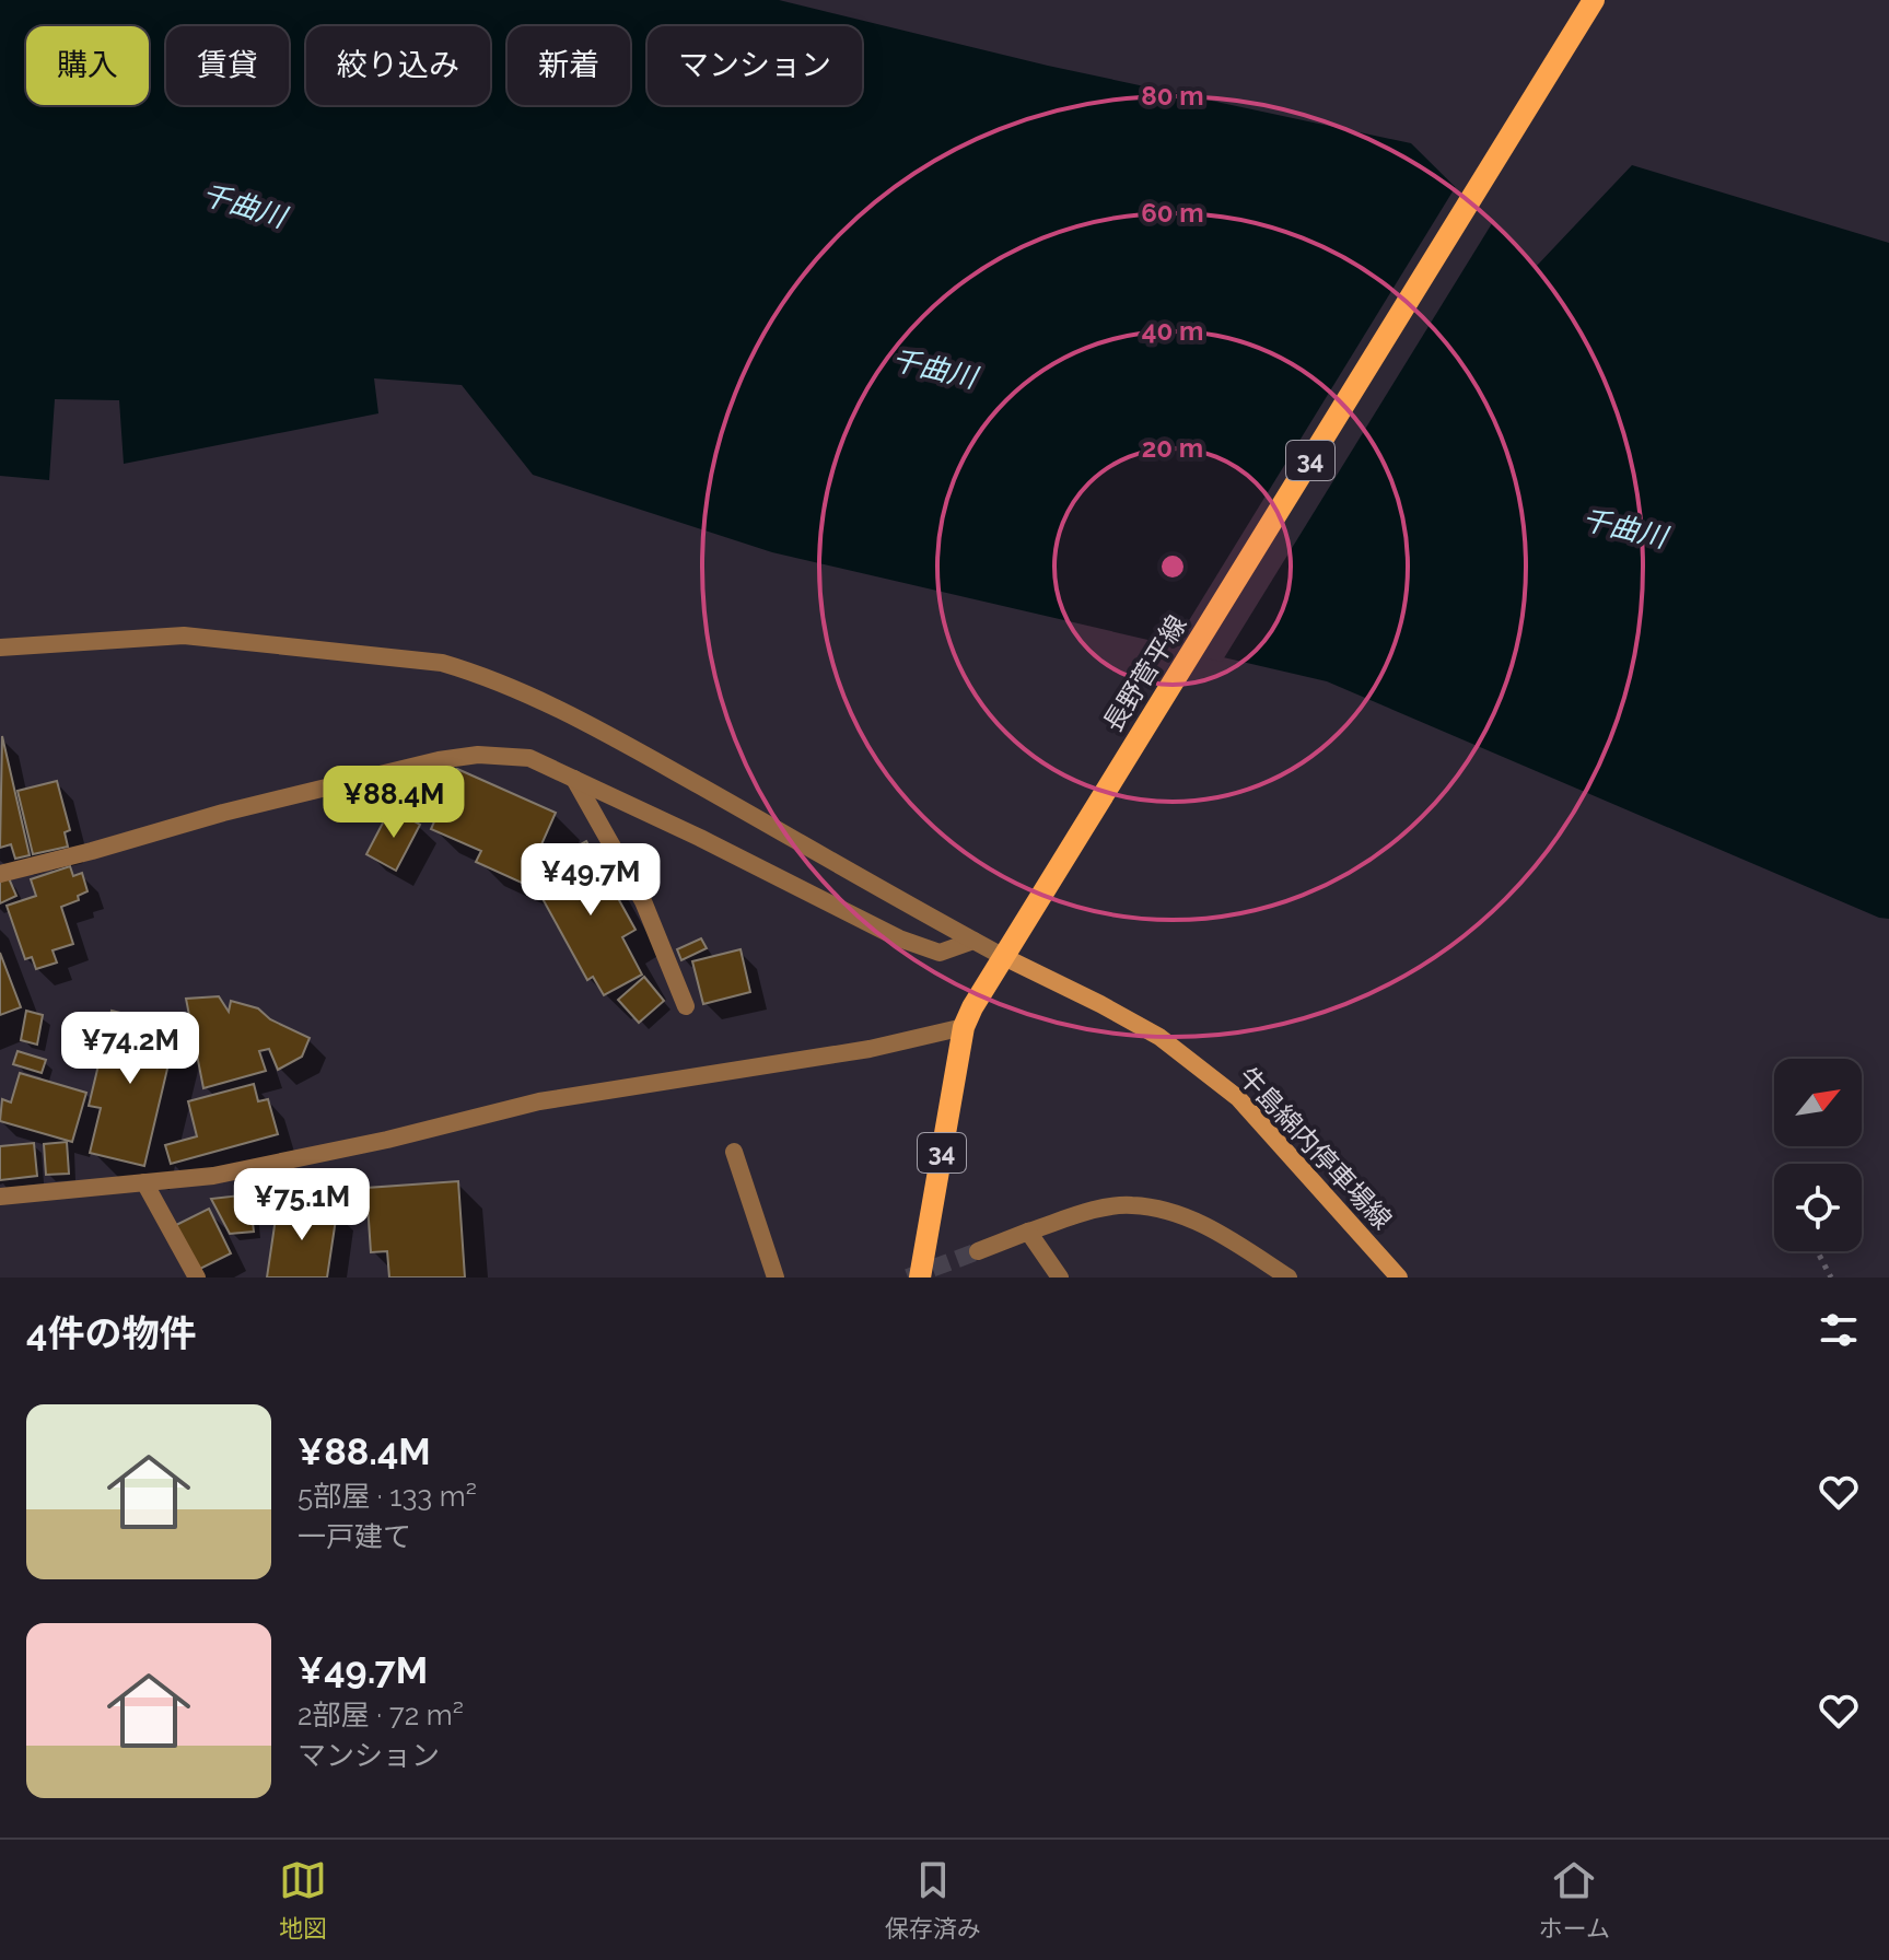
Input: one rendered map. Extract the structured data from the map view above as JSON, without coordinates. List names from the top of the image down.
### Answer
{
  "streets": {
    "main road": ["34", "長野菅平線", "牛島綿内停車場線"]
  },
  "crossings": [
    ["長野菅平線", "牛島綿内停車場線"]
  ],
  "water": ["千曲川"],
  "north": "top right",
  "page": {
    "chip": [
      "購入",
      "賃貸",
      "絞り込み",
      "新着",
      "マンション"
    ],
    "price": [
      "¥88.4M",
      "¥49.7M",
      "¥74.2M",
      "¥75.1M"
    ],
    "heading": "4件の物件",
    "list": [
      {
        "name": "¥88.4M",
        "note": "5部屋 · 133 m² · 一戸建て"
      },
      {
        "name": "¥49.7M",
        "note": "2部屋 · 72 m² · マンション"
      }
    ],
    "tabs": ["地図", "保存済み", "ホーム"]
  },
  "rings": [
    "80 m",
    "60 m",
    "40 m",
    "20 m"
  ]
}
